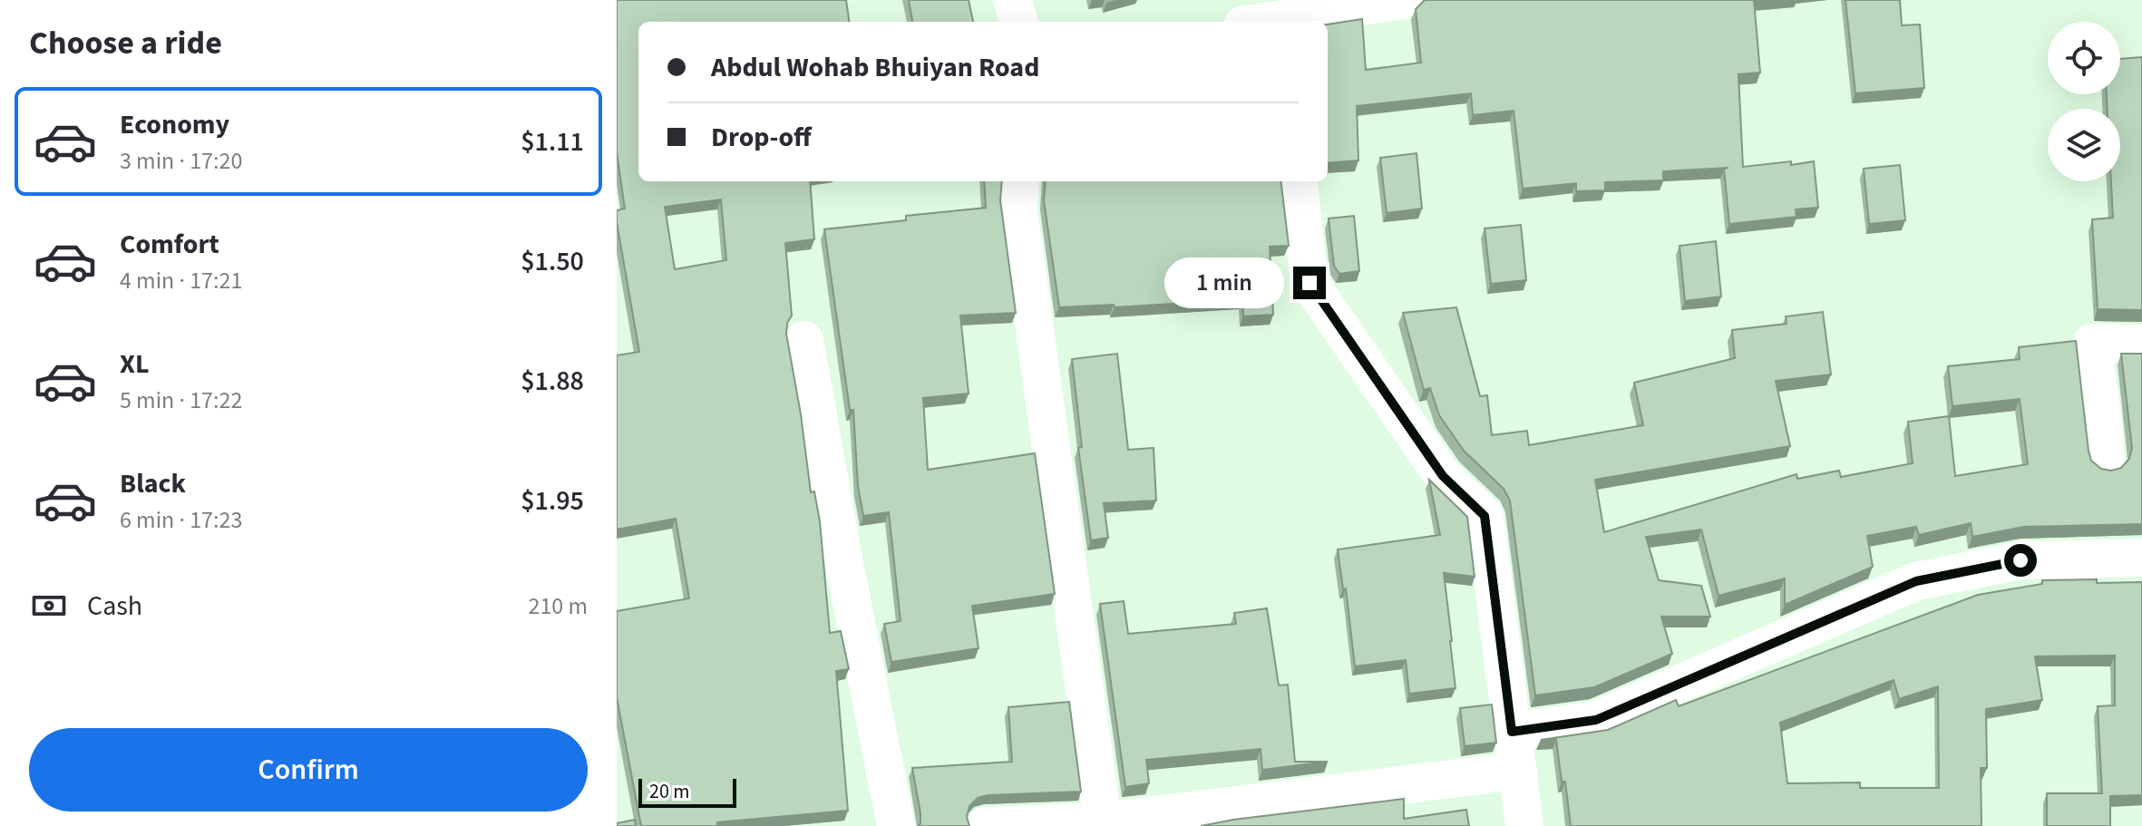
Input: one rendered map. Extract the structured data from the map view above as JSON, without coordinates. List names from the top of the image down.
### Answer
{
  "scale_bar": "20 m",
  "page": {
    "heading": "Choose a ride",
    "banner": ["Abdul Wohab Bhuiyan Road", "Drop-off"],
    "list": [
      {
        "name": "Economy",
        "note": "3 min · 17:20",
        "value": "$1.11"
      },
      {
        "name": "Comfort",
        "note": "4 min · 17:21",
        "value": "$1.50"
      },
      {
        "name": "XL",
        "note": "5 min · 17:22",
        "value": "$1.88"
      },
      {
        "name": "Black",
        "note": "6 min · 17:23",
        "value": "$1.95"
      }
    ],
    "bubble": "1 min",
    "pay": ["Cash", "210 m"],
    "buttons": "Confirm",
    "scale": "20 m"
  }
}
